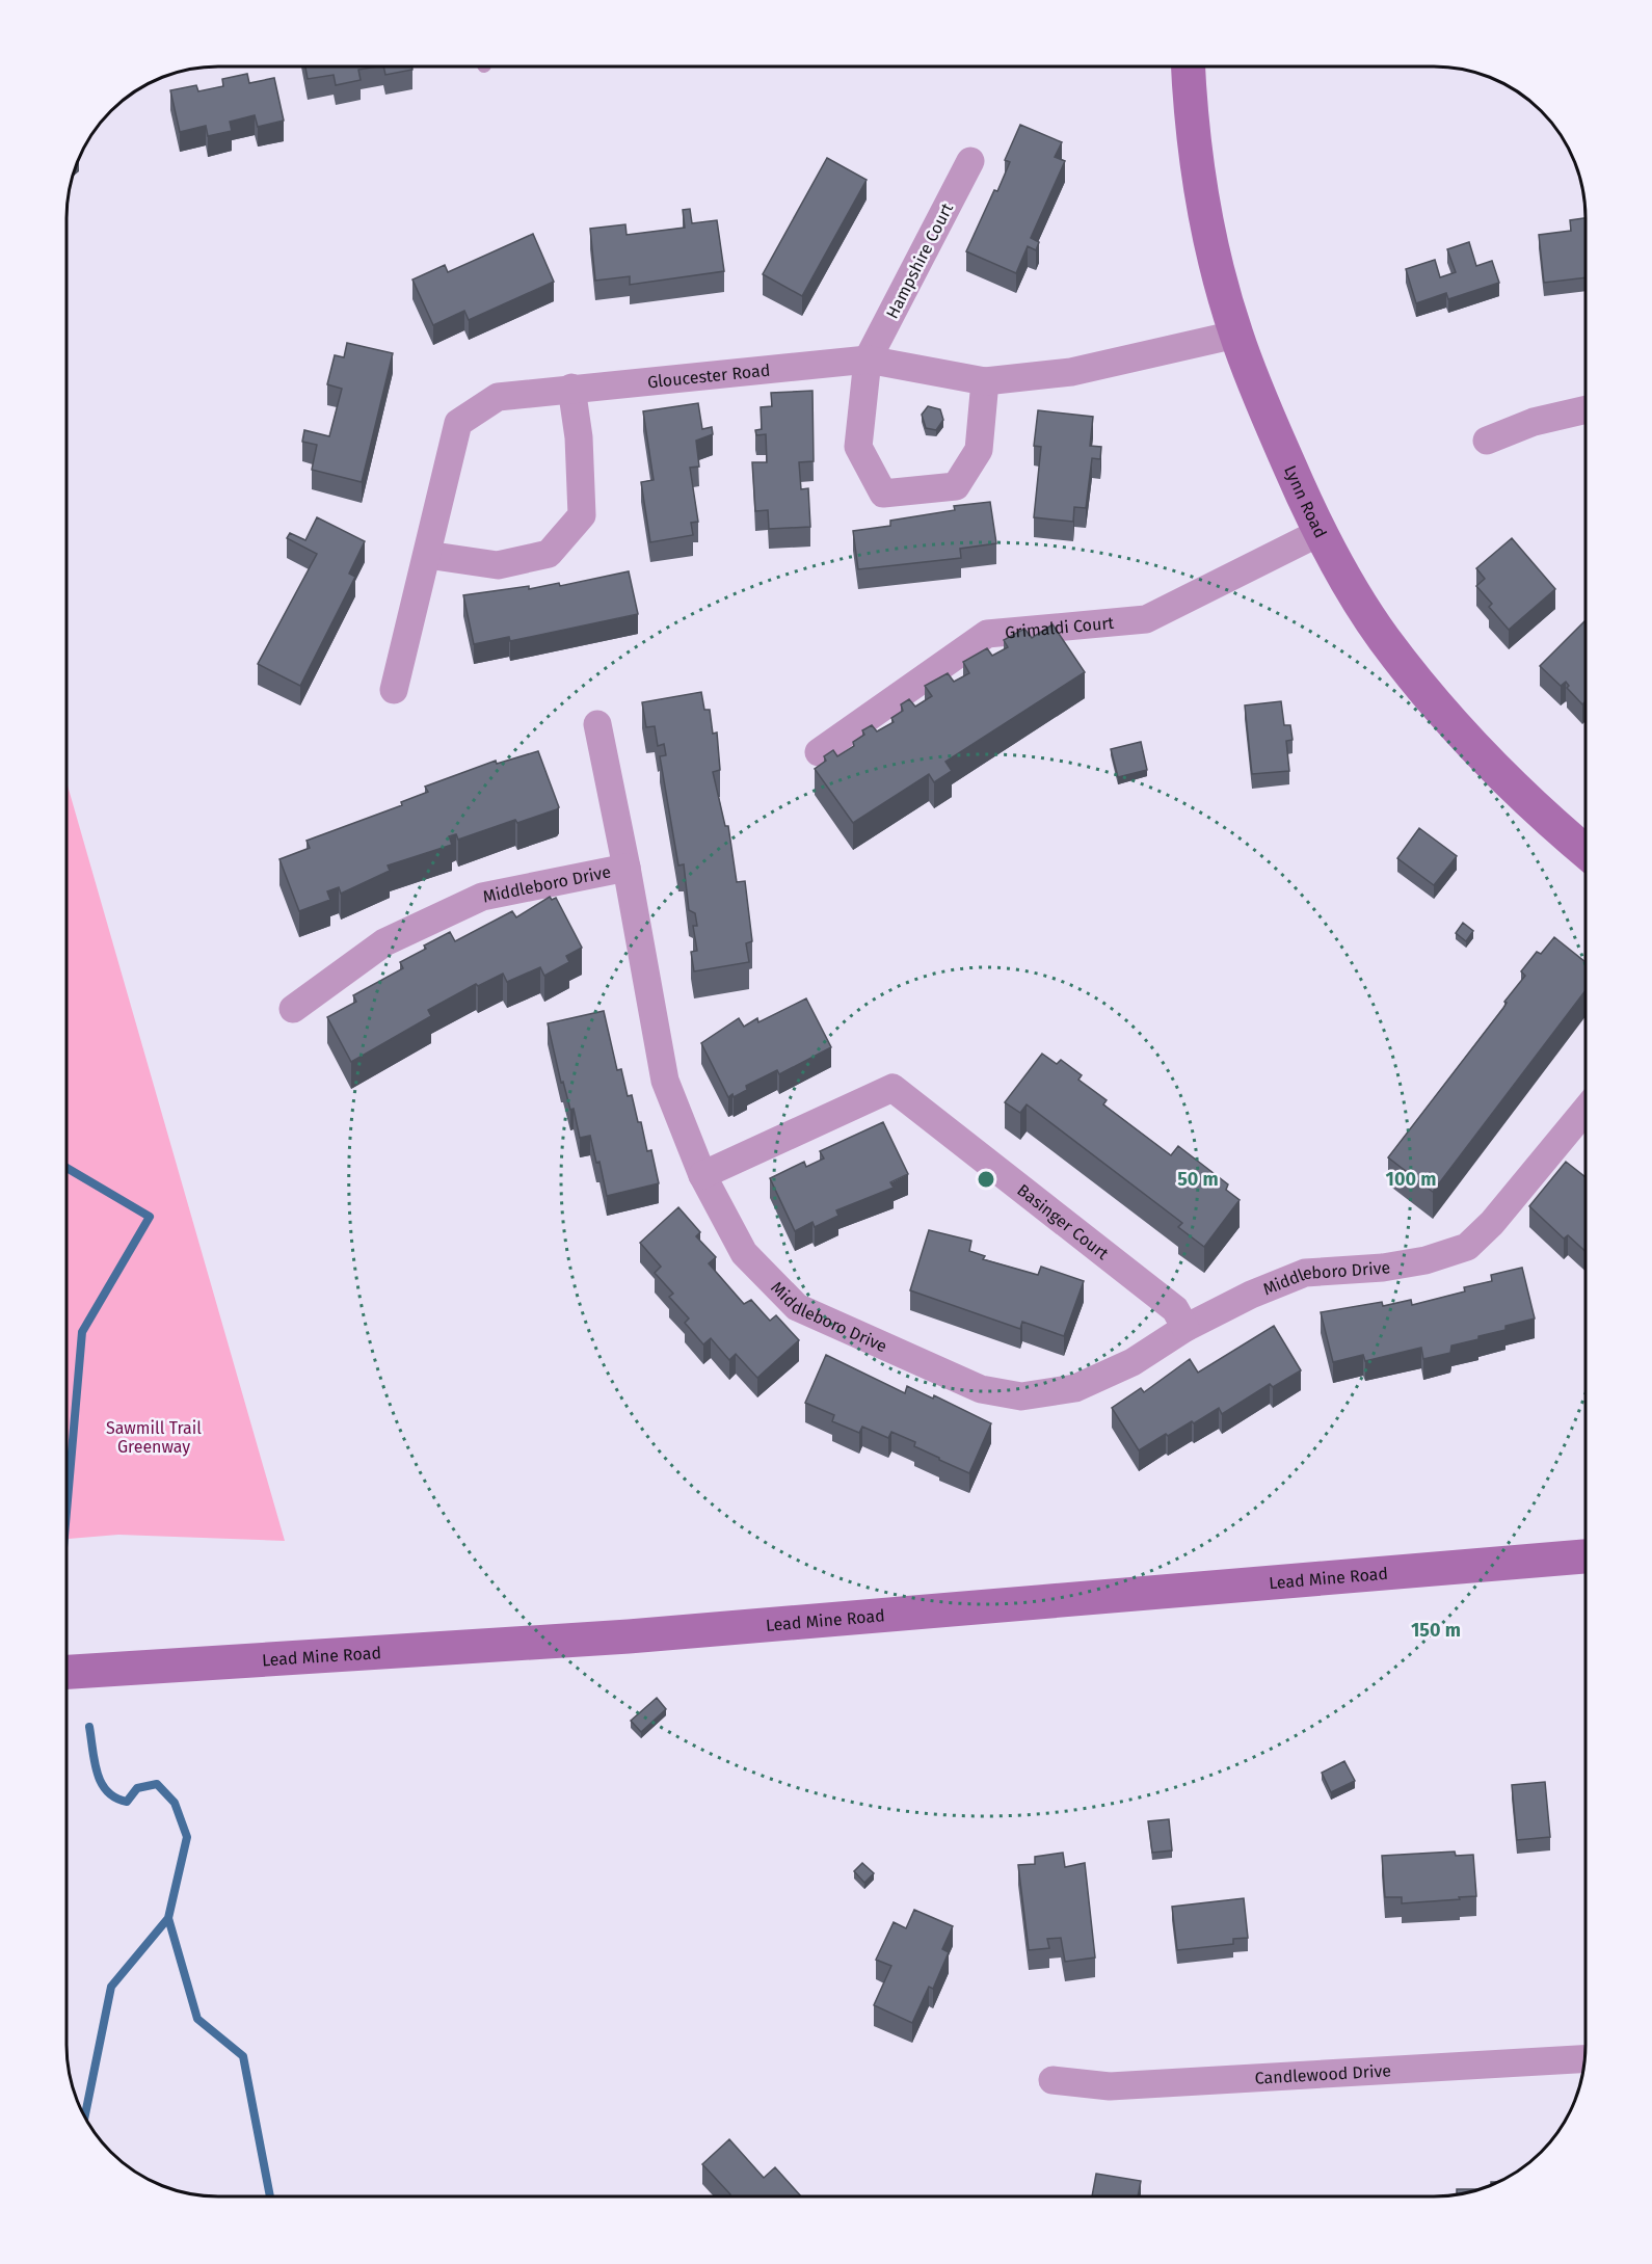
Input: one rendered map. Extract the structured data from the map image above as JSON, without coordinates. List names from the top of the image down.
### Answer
{
  "streets": {
    "main road": ["Lynn Road", "Lead Mine Road"],
    "street": [
      "Hampshire Court",
      "Gloucester Road",
      "Grimaldi Court",
      "Middleboro Drive",
      "Basinger Court",
      "Candlewood Drive"
    ]
  },
  "crossings": [
    ["Hampshire Court", "Gloucester Road"],
    ["Gloucester Road", "Lynn Road"],
    ["Lynn Road", "Grimaldi Court"],
    ["Middleboro Drive", "Basinger Court"]
  ],
  "parks": ["Sawmill Trail Greenway"],
  "rings": ["50 m", "100 m", "150 m"]
}
